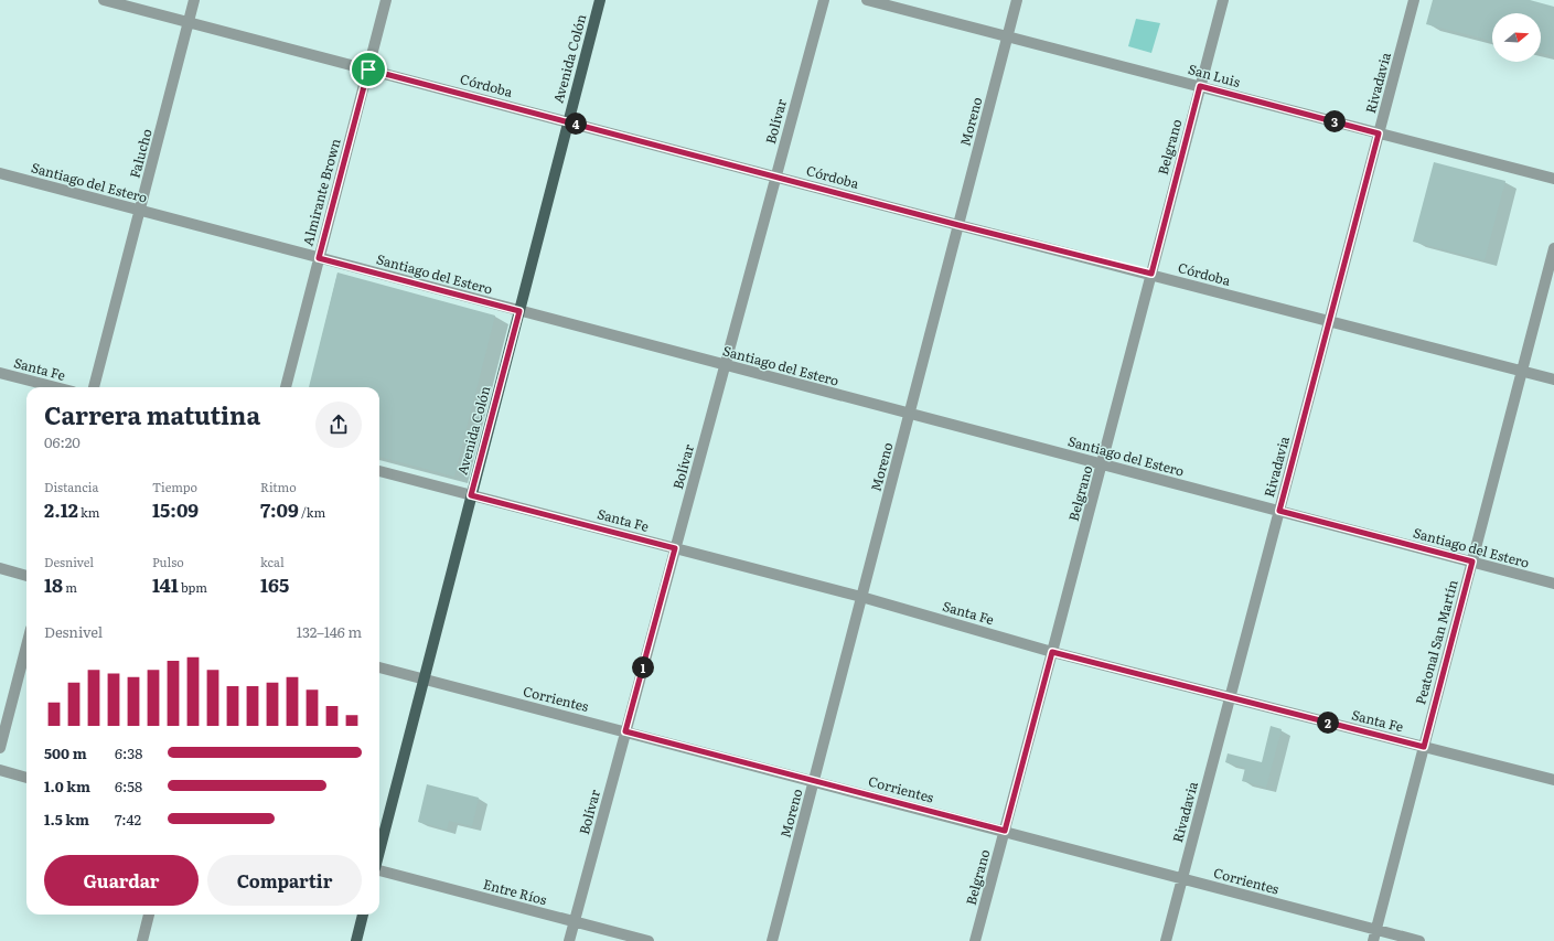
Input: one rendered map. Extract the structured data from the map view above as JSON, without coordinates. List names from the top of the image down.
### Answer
{
  "streets": {
    "main road": ["Avenida Colón"],
    "street": [
      "San Luis",
      "Rivadavia",
      "Córdoba",
      "Bolívar",
      "Moreno",
      "Belgrano",
      "Falucho",
      "Santiago del Estero",
      "Almirante Brown",
      "Santa Fe",
      "Peatonal San Martín",
      "Corrientes",
      "Entre Ríos"
    ]
  },
  "crossings": [
    ["Avenida Colón", "Córdoba"],
    ["Avenida Colón", "Santiago del Estero"],
    ["Avenida Colón", "Santa Fe"],
    ["Avenida Colón", "Corrientes"],
    ["San Luis", "Rivadavia"],
    ["San Luis", "Moreno"],
    ["San Luis", "Belgrano"],
    ["Rivadavia", "Córdoba"],
    ["Rivadavia", "Santiago del Estero"],
    ["Rivadavia", "Santa Fe"],
    ["Rivadavia", "Corrientes"],
    ["Córdoba", "Bolívar"],
    ["Córdoba", "Moreno"],
    ["Córdoba", "Belgrano"],
    ["Córdoba", "Falucho"],
    ["Córdoba", "Almirante Brown"],
    ["Córdoba", "Peatonal San Martín"],
    ["Bolívar", "Santiago del Estero"],
    ["Bolívar", "Santa Fe"],
    ["Bolívar", "Corrientes"],
    ["Bolívar", "Entre Ríos"],
    ["Moreno", "Santiago del Estero"],
    ["Moreno", "Santa Fe"],
    ["Moreno", "Corrientes"],
    ["Belgrano", "Santiago del Estero"],
    ["Belgrano", "Santa Fe"],
    ["Belgrano", "Corrientes"],
    ["Falucho", "Santiago del Estero"],
    ["Santiago del Estero", "Almirante Brown"],
    ["Santiago del Estero", "Peatonal San Martín"],
    ["Santa Fe", "Peatonal San Martín"],
    ["Peatonal San Martín", "Corrientes"]
  ],
  "north": "right",
  "page": {
    "pins": [
      "3",
      "4",
      "1",
      "2"
    ],
    "heading": ["Carrera matutina", "06:20"],
    "stats": [
      ["Distancia", "2.12 km"],
      ["Tiempo", "15:09"],
      ["Ritmo", "7:09 /km"],
      ["Desnivel", "18 m"],
      ["Pulso", "141 bpm"],
      ["kcal", "165"]
    ],
    "chart": ["Desnivel", "132–146 m"],
    "list": [
      {
        "name": "500 m",
        "note": "6:38"
      },
      {
        "name": "1.0 km",
        "note": "6:58"
      },
      {
        "name": "1.5 km",
        "note": "7:42"
      }
    ],
    "buttons": ["Guardar", "Compartir"]
  }
}
